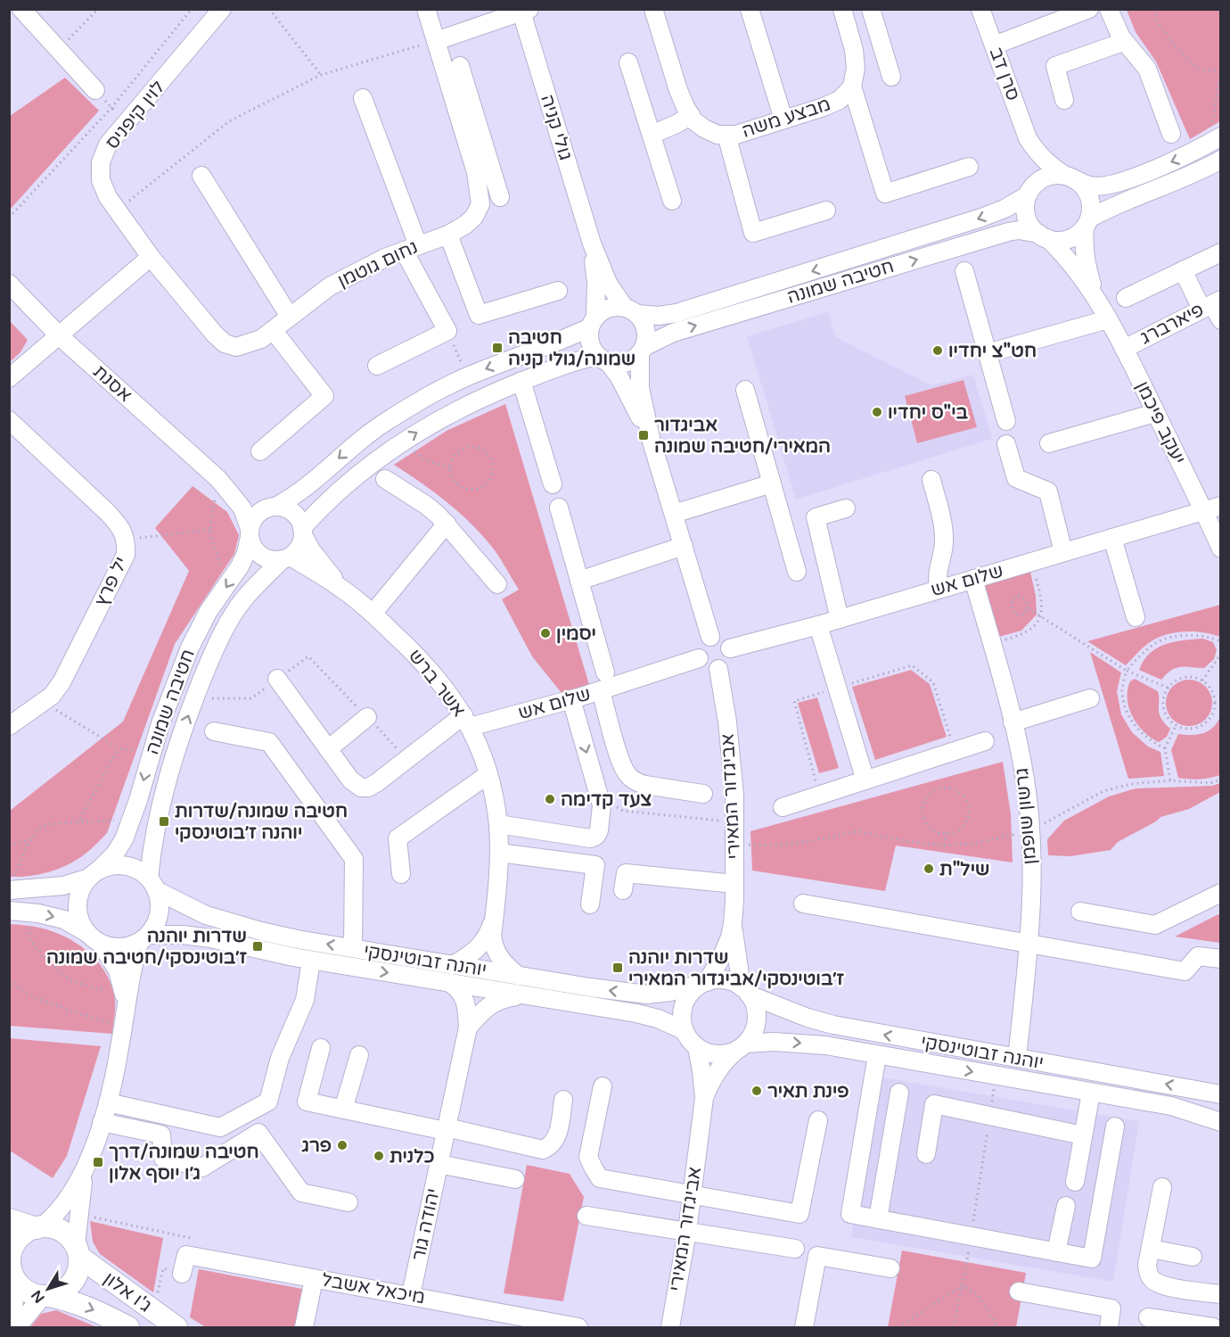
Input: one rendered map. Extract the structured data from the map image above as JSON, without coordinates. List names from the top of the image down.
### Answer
{
  "streets": {
    "main road": ["ג'ו אלון"],
    "street": [
      "סרן דב",
      "לוין קיפניס",
      "מבצע משה",
      "גולי קניה",
      "נחום גוטמן",
      "חטיבה שמונה",
      "פיארברג",
      "אסנת",
      "יעקב פיכמן",
      "שלום אש",
      "יל פרץ",
      "אשר ברש",
      "אביגדור המאירי",
      "גרשון שופמן",
      "יוהנה זבוטינסקי",
      "יהודה גור",
      "מיכאל אשבל"
    ]
  },
  "crossings": [
    ["סרן דב", "חטיבה שמונה"],
    ["סרן דב", "יעקב פיכמן"],
    ["לוין קיפניס", "נחום גוטמן"],
    ["גולי קניה", "נחום גוטמן"],
    ["גולי קניה", "חטיבה שמונה"],
    ["חטיבה שמונה", "אסנת"],
    ["חטיבה שמונה", "יעקב פיכמן"],
    ["חטיבה שמונה", "אשר ברש"],
    ["חטיבה שמונה", "יוהנה זבוטינסקי"],
    ["פיארברג", "יעקב פיכמן"],
    ["אסנת", "אשר ברש"],
    ["יעקב פיכמן", "שלום אש"],
    ["שלום אש", "אשר ברש"],
    ["שלום אש", "אביגדור המאירי"],
    ["שלום אש", "גרשון שופמן"],
    ["אשר ברש", "יוהנה זבוטינסקי"],
    ["אביגדור המאירי", "יוהנה זבוטינסקי"],
    ["גרשון שופמן", "יוהנה זבוטינסקי"],
    ["יוהנה זבוטינסקי", "יהודה גור"],
    ["יהודה גור", "מיכאל אשבל"]
  ],
  "places": {
    "transit": [
      "חטיבה שמונה/גולי קניה",
      "אביגדור המאירי/חטיבה שמונה",
      "חטיבה שמונה/שדרות יוהנה ז׳בוטינסקי",
      "שדרות יוהנה ז׳בוטינסקי/חטיבה שמונה",
      "שדרות יוהנה ז׳בוטינסקי/אביגדור המאירי",
      "חטיבה שמונה/דרך ג׳ו יוסף אלון"
    ],
    "other": [
      "חט\"צ יחדיו",
      "בי\"ס יחדיו",
      "יסמין",
      "צעד קדימה",
      "שיל\"ת",
      "פינת תאיר",
      "פרג",
      "כלנית"
    ]
  },
  "north": "bottom left"
}
